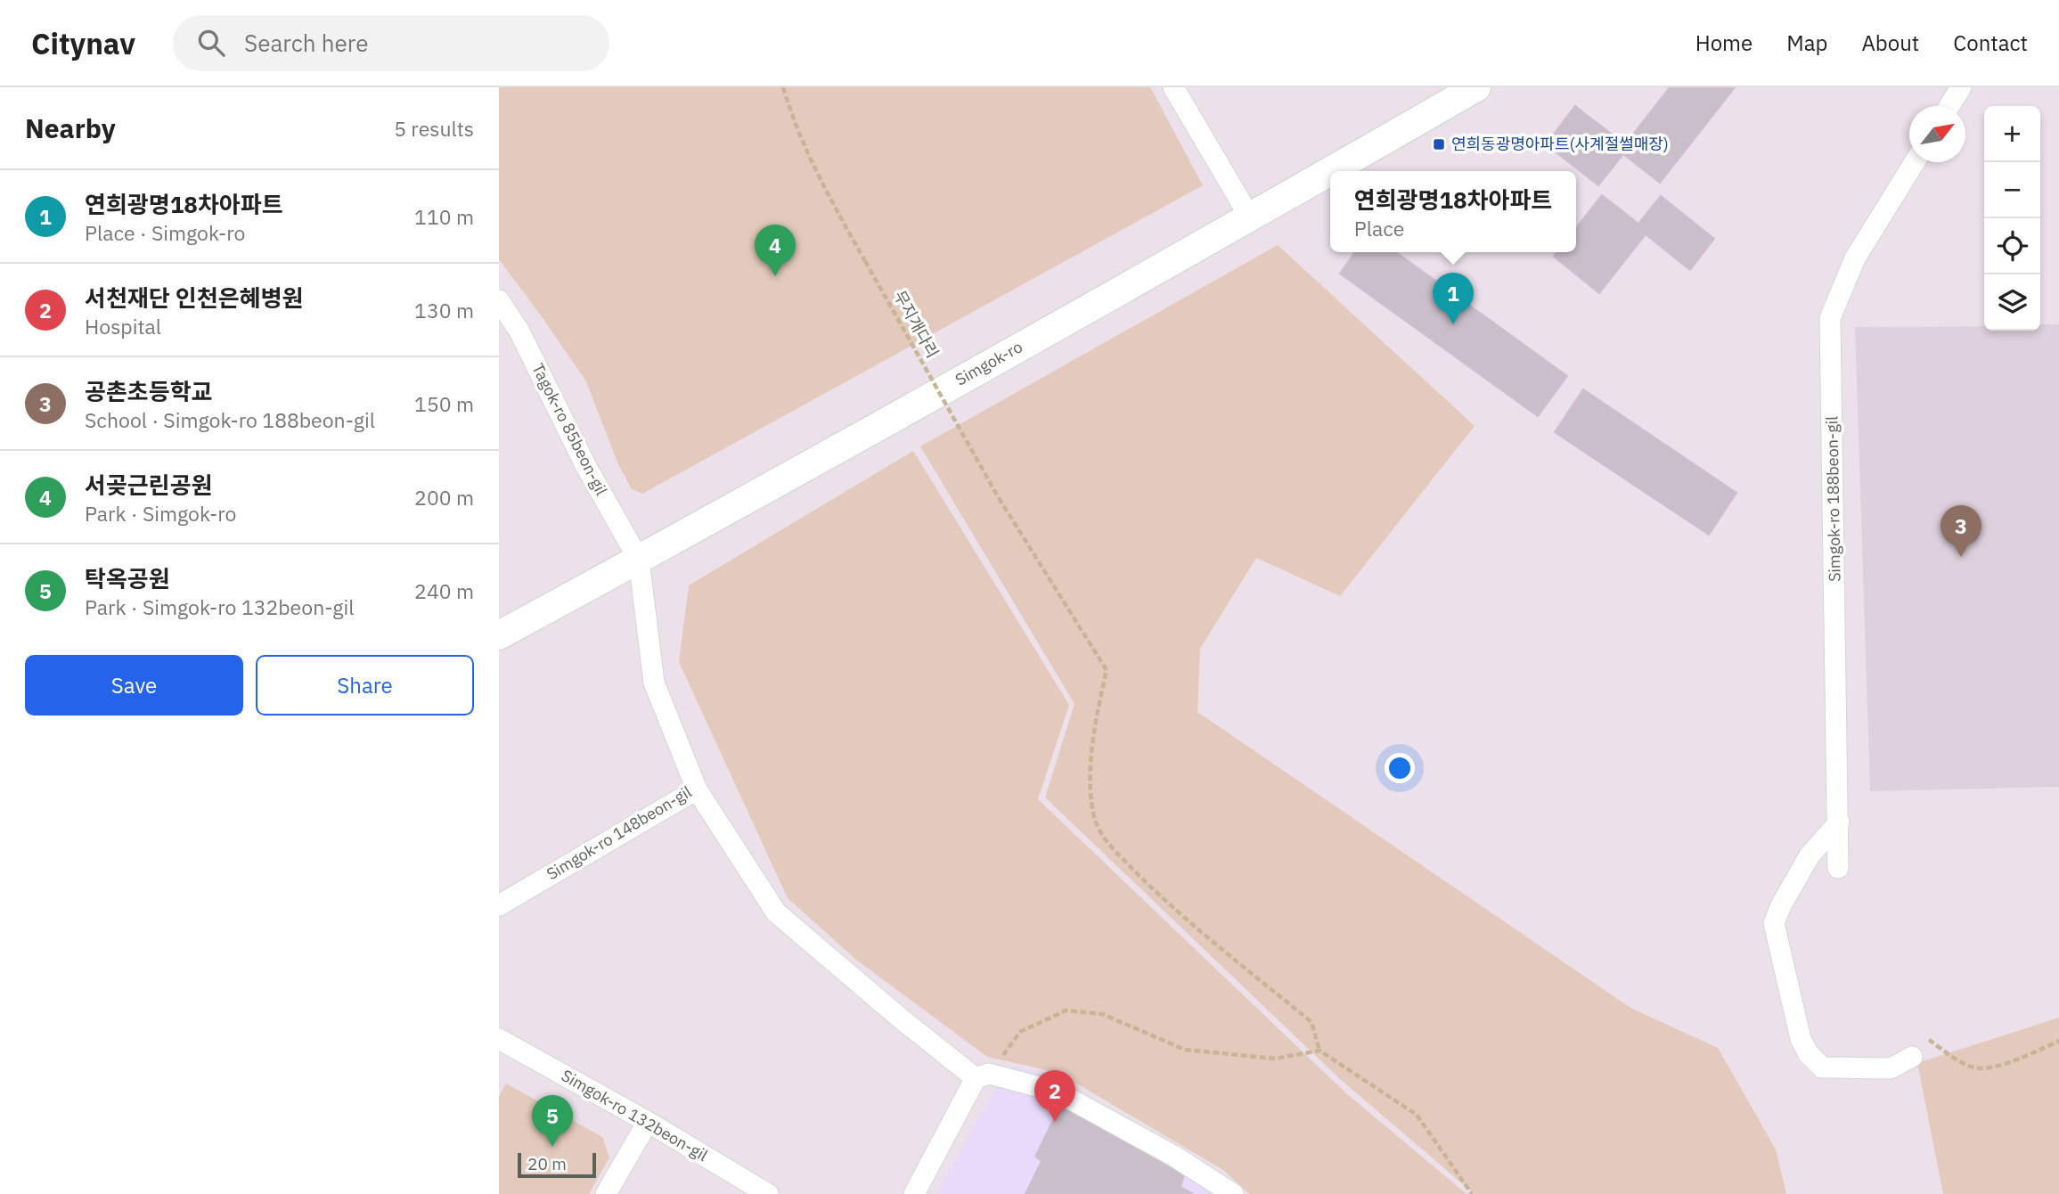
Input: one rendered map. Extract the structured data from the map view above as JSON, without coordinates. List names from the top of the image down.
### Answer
{
  "streets": {
    "street": [
      "Simgok-ro",
      "Tagok-ro 85beon-gil",
      "Simgok-ro 188beon-gil",
      "Simgok-ro 148beon-gil",
      "Simgok-ro 132beon-gil"
    ],
    "path": ["무지개다리"]
  },
  "crossings": [
    ["Simgok-ro", "Tagok-ro 85beon-gil"],
    ["Simgok-ro", "Simgok-ro 148beon-gil"],
    ["Tagok-ro 85beon-gil", "Simgok-ro 148beon-gil"]
  ],
  "places": {
    "transit": ["연희동광명아파트(사계절썰매장)"]
  },
  "scale_bar": "20 m",
  "north": "top right",
  "page": {
    "header": "Citynav",
    "search": "Search here",
    "nav": [
      "Home",
      "Map",
      "About",
      "Contact"
    ],
    "heading": ["Nearby", "5 results"],
    "map_buttons": ["+", "−"],
    "list": [
      {
        "mark": "1",
        "name": "연희광명18차아파트",
        "note": "Place · Simgok-ro",
        "value": "110 m"
      },
      {
        "mark": "2",
        "name": "서천재단 인천은혜병원",
        "note": "Hospital",
        "value": "130 m"
      },
      {
        "mark": "3",
        "name": "공촌초등학교",
        "note": "School · Simgok-ro 188beon-gil",
        "value": "150 m"
      },
      {
        "mark": "4",
        "name": "서곶근린공원",
        "note": "Park · Simgok-ro",
        "value": "200 m"
      },
      {
        "mark": "5",
        "name": "탁옥공원",
        "note": "Park · Simgok-ro 132beon-gil",
        "value": "240 m"
      }
    ],
    "popup": ["연희광명18차아파트", "Place"],
    "pins": [
      "4",
      "1",
      "3",
      "2",
      "5"
    ],
    "buttons": ["Save", "Share"],
    "scale": "20 m"
  }
}
